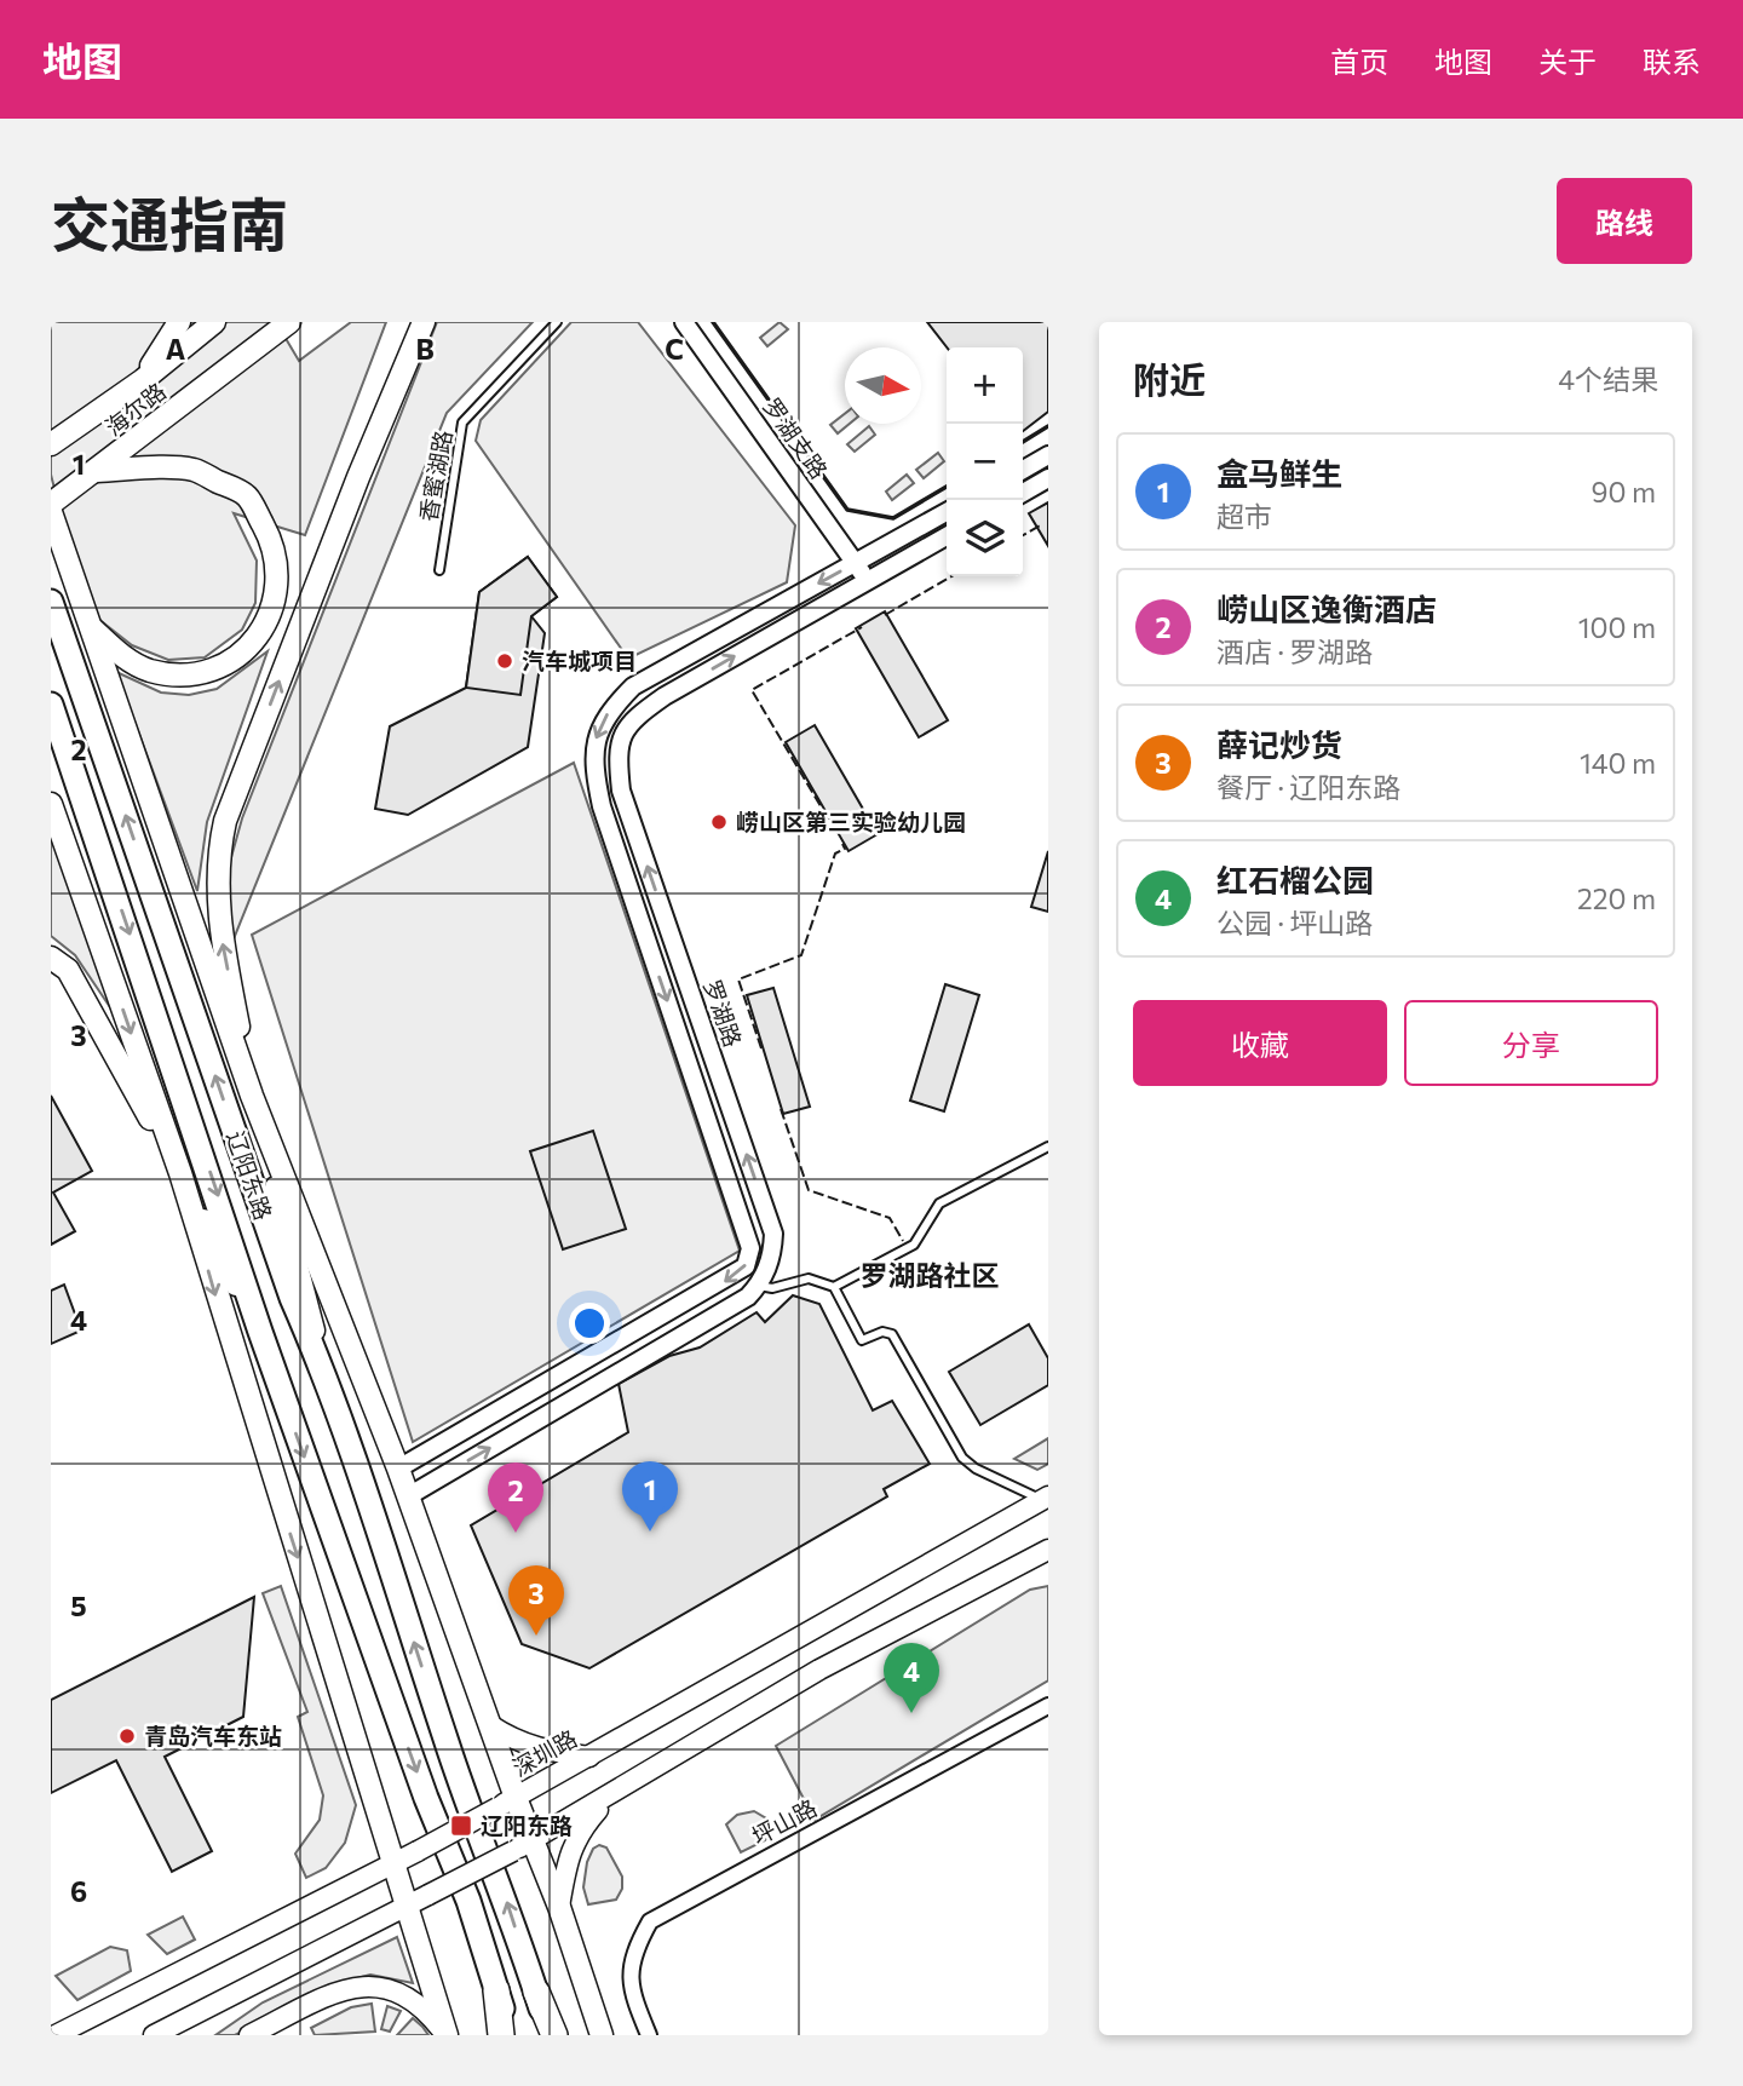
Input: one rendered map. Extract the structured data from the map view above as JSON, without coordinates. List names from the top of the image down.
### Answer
{
  "streets": {
    "highway": ["辽阳东路"],
    "main road": ["海尔路", "深圳路"],
    "street": ["罗湖支路", "罗湖路", "坪山路"],
    "lane": ["香蜜湖路"]
  },
  "crossings": [
    ["罗湖支路", "罗湖路"],
    ["辽阳东路", "深圳路"]
  ],
  "one_way": ["罗湖路"],
  "districts": ["罗湖路社区"],
  "places": {
    "other": ["汽车城项目", "崂山区第三实验幼儿园", "青岛汽车东站"],
    "transit": ["辽阳东路"]
  },
  "north": "right",
  "page": {
    "header": "地图",
    "nav": [
      "首页",
      "地图",
      "关于",
      "联系"
    ],
    "title": "交通指南",
    "buttons": [
      "路线",
      ["收藏", "分享"]
    ],
    "heading": ["附近", "4个结果"],
    "map_buttons": ["+", "−"],
    "list": [
      {
        "mark": "1",
        "name": "盒马鲜生",
        "note": "超市",
        "value": "90 m"
      },
      {
        "mark": "2",
        "name": "崂山区逸衡酒店",
        "note": "酒店 · 罗湖路",
        "value": "100 m"
      },
      {
        "mark": "3",
        "name": "薛记炒货",
        "note": "餐厅 · 辽阳东路",
        "value": "140 m"
      },
      {
        "mark": "4",
        "name": "红石榴公园",
        "note": "公园 · 坪山路",
        "value": "220 m"
      }
    ],
    "pins": [
      "1",
      "2",
      "3",
      "4"
    ]
  },
  "grid": {
    "columns": ["A", "B", "C"],
    "rows": [
      "1",
      "2",
      "3",
      "4",
      "5",
      "6"
    ]
  }
}
